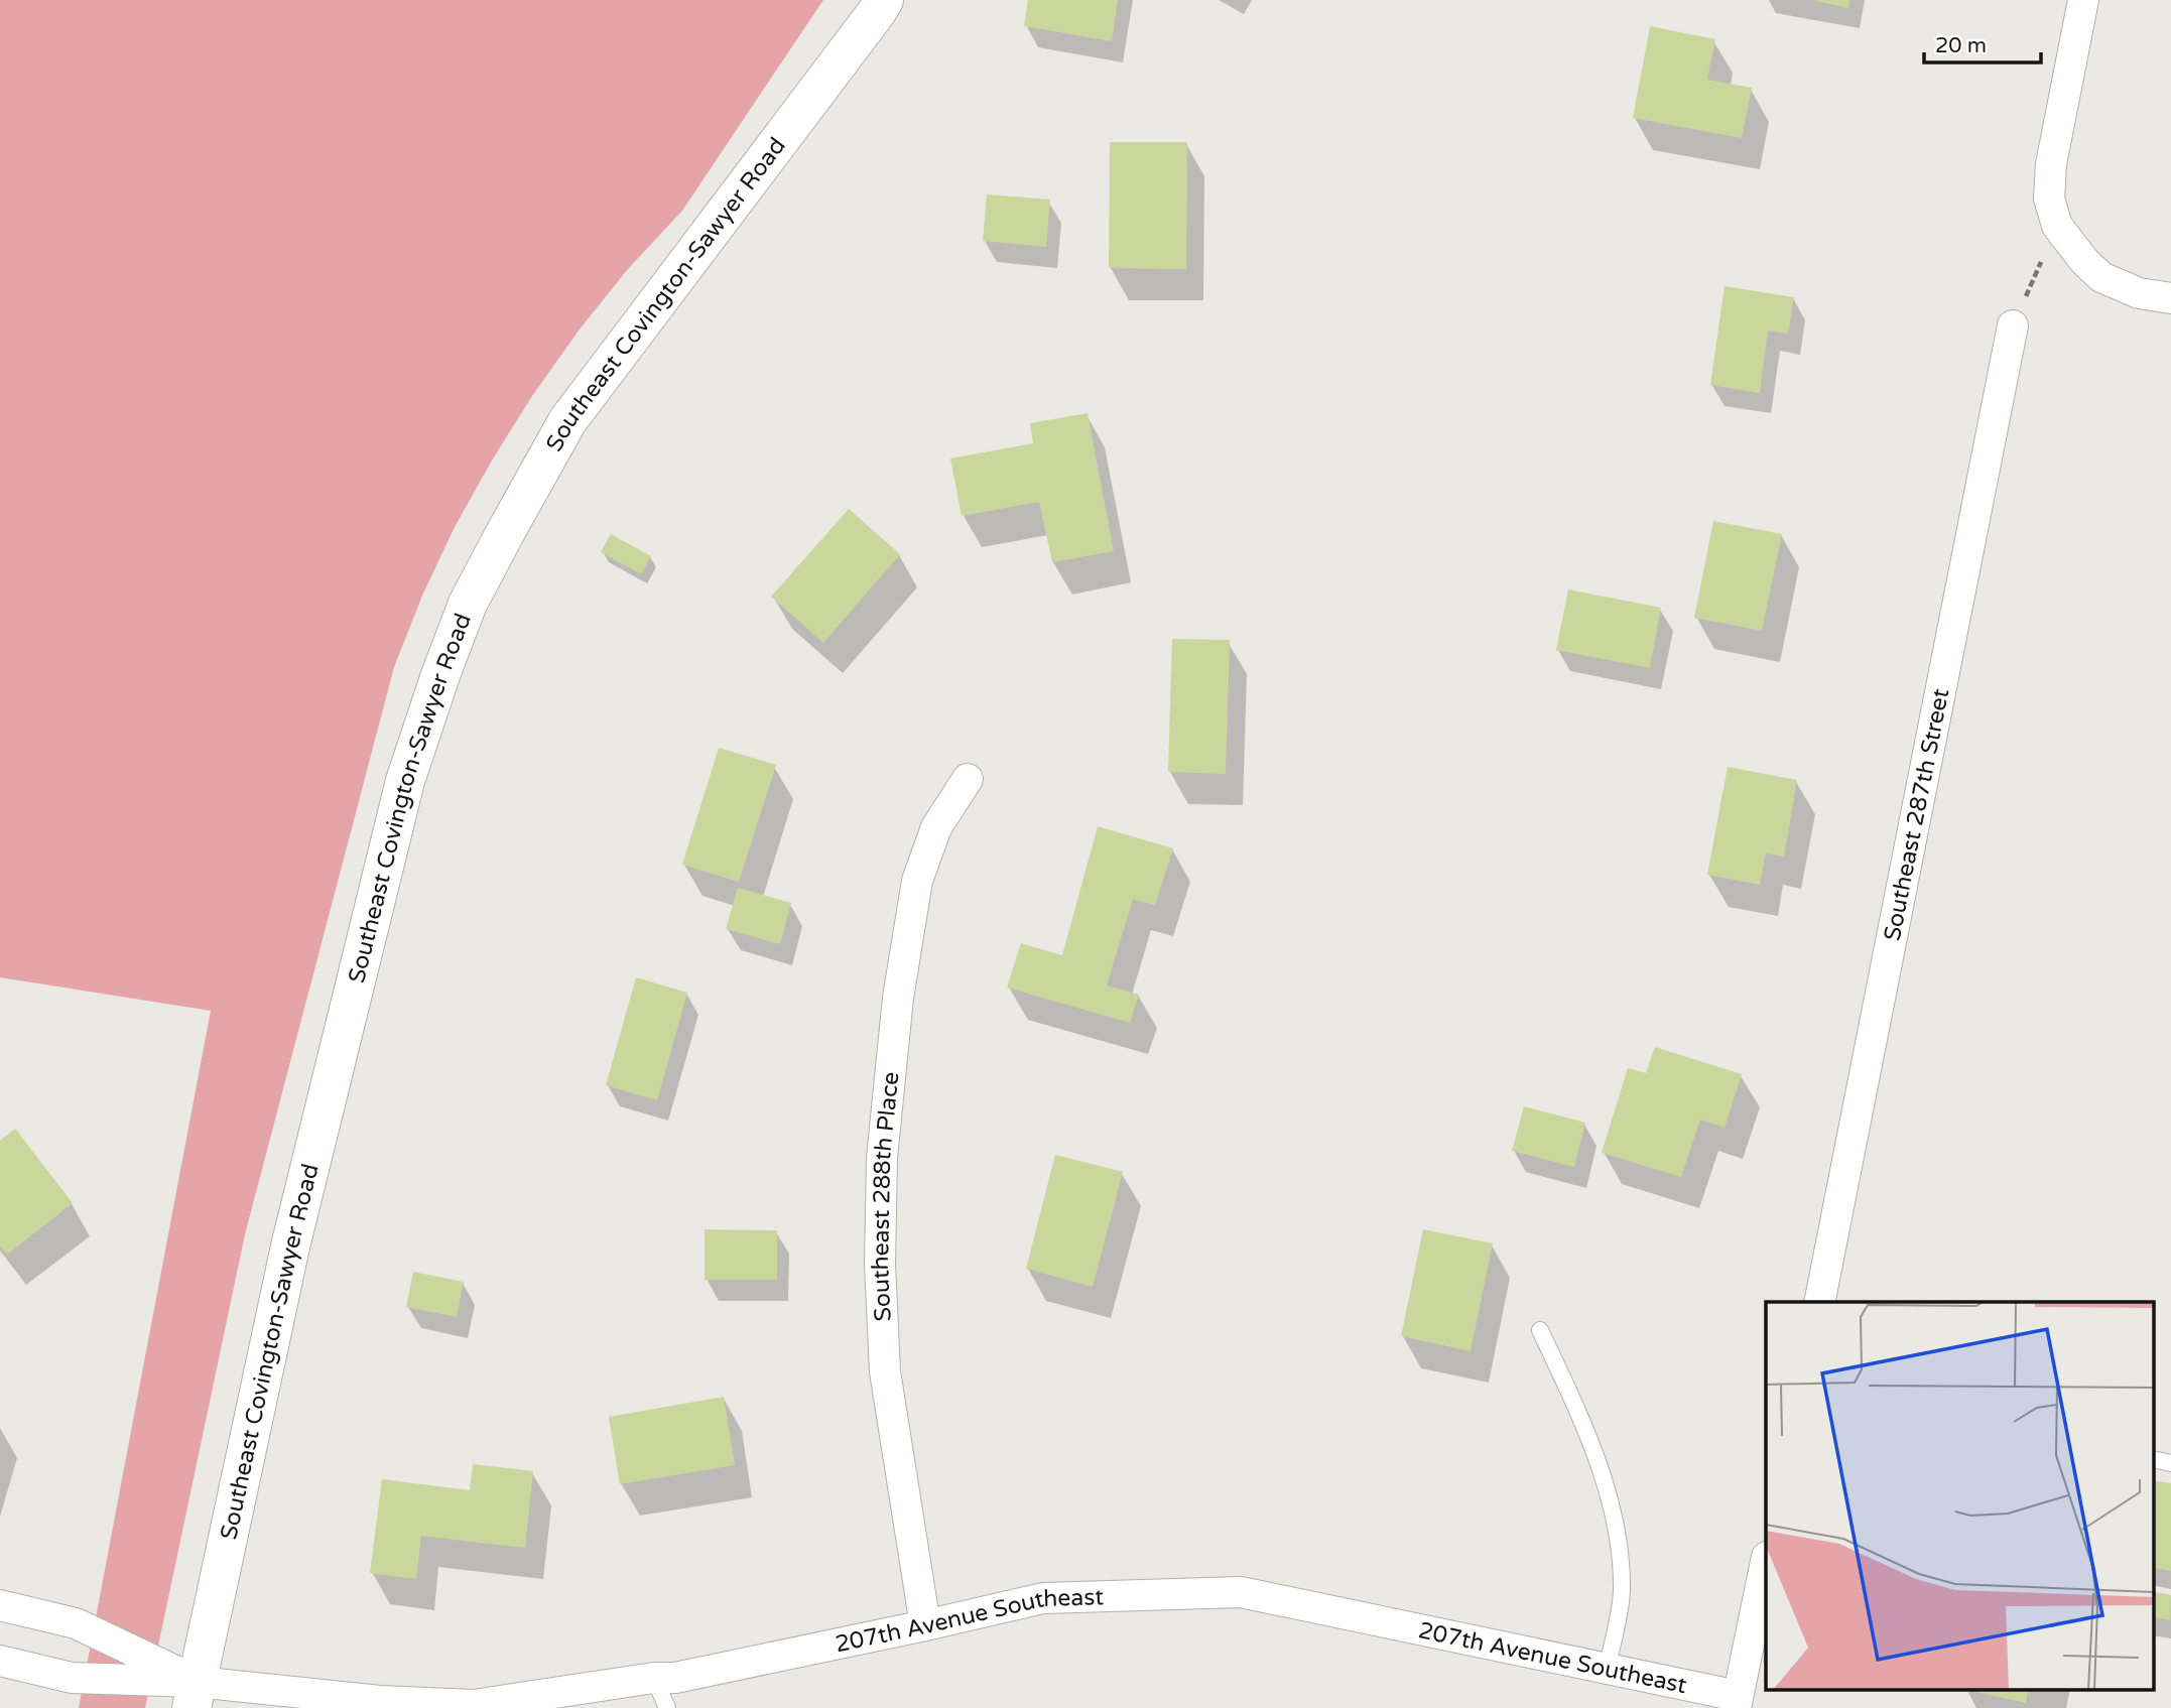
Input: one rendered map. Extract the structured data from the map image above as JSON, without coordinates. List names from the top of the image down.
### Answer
{
  "streets": {
    "street": [
      "Southeast Covington-Sawyer Road",
      "Southeast 287th Street",
      "Southeast 288th Place",
      "207th Avenue Southeast"
    ]
  },
  "crossings": [
    ["Southeast Covington-Sawyer Road", "207th Avenue Southeast"],
    ["Southeast 288th Place", "207th Avenue Southeast"]
  ],
  "scale_bar": "20 m"
}
